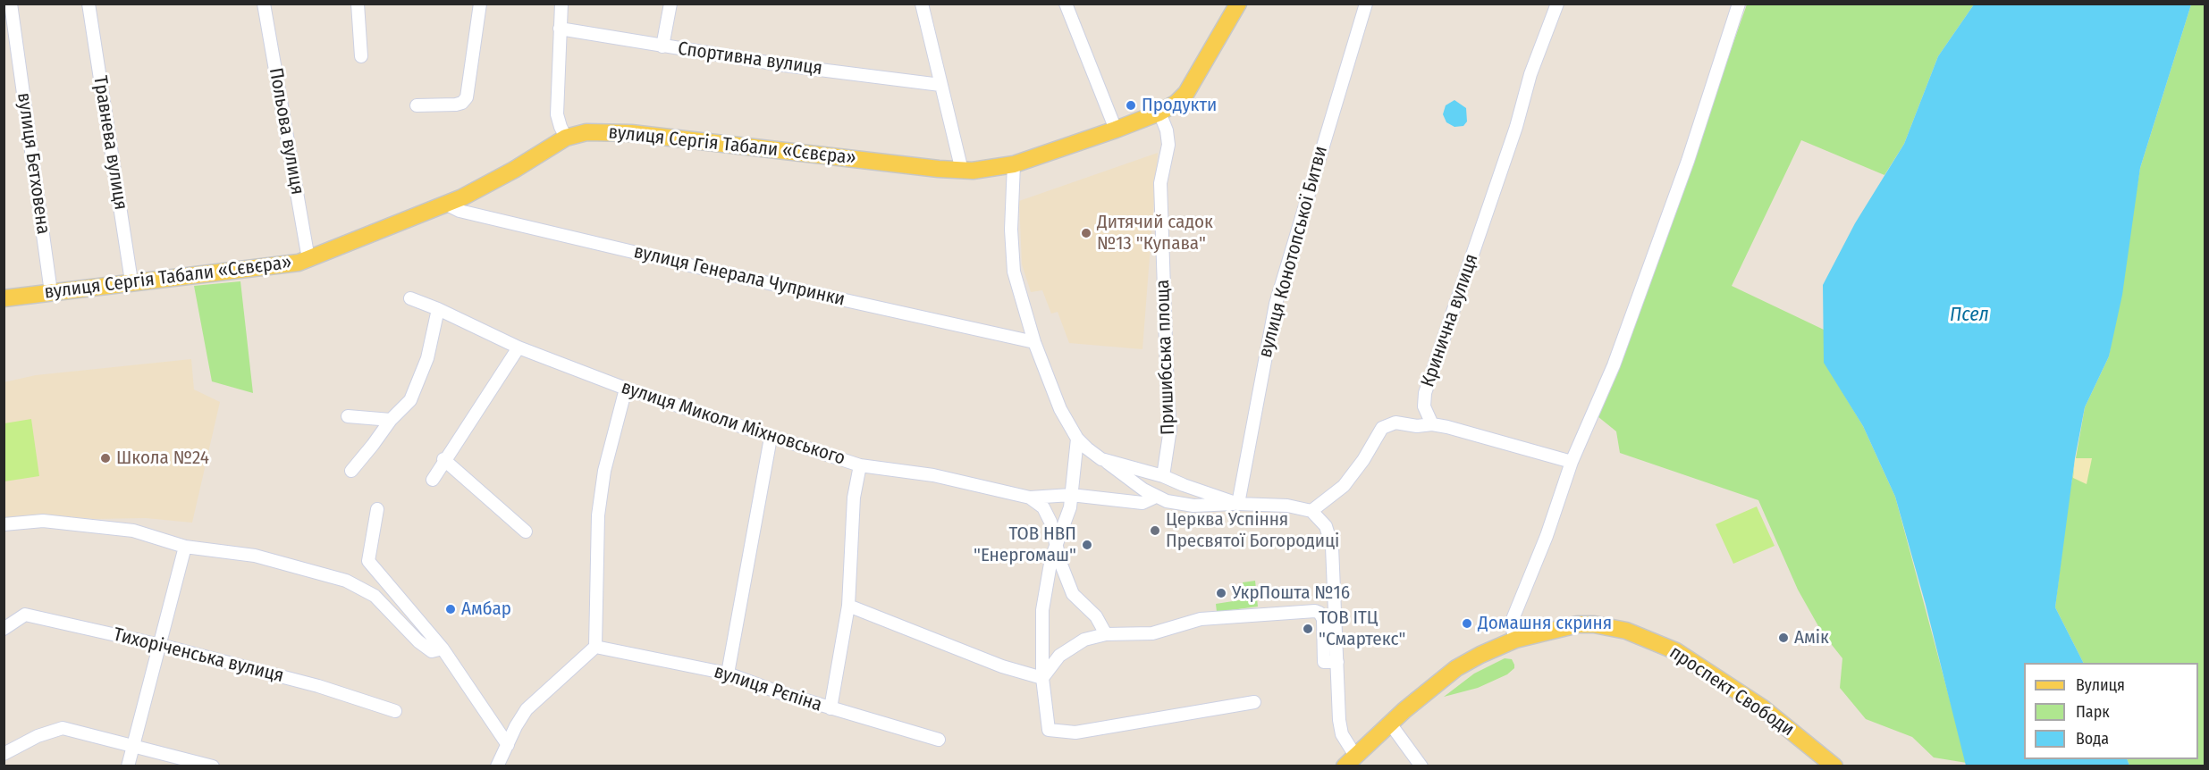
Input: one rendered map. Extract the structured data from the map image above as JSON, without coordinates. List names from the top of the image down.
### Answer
{
  "streets": {
    "main road": ["вулиця Сергія Табали «Сєвєра»", "проспект Свободи"],
    "street": [
      "Спортивна вулиця",
      "Польова вулиця",
      "Травнева вулиця",
      "вулиця Бетховена",
      "вулиця Конотопської Битви",
      "вулиця Генерала Чупринки",
      "Кринична вулиця",
      "Пришибська площа",
      "вулиця Миколи Міхновського",
      "Тихоріченська вулиця",
      "вулиця Рєпіна"
    ]
  },
  "crossings": [
    ["Польова вулиця", "вулиця Сергія Табали «Сєвєра»"],
    ["Травнева вулиця", "вулиця Сергія Табали «Сєвєра»"],
    ["вулиця Сергія Табали «Сєвєра»", "вулиця Бетховена"],
    ["вулиця Сергія Табали «Сєвєра»", "вулиця Генерала Чупринки"],
    ["вулиця Сергія Табали «Сєвєра»", "Пришибська площа"]
  ],
  "water": ["Псел"],
  "places": [
    "Продукти",
    "Дитячий садок №13 \"Купава\"",
    "Школа №24",
    "Церква Успіння Пресвятої Богородиці",
    "ТОВ НВП \"Енергомаш\"",
    "УкрПошта №16",
    "Амбар",
    "Домашня скриня",
    "ТОВ ІТЦ \"Смартекс\"",
    "Амік"
  ],
  "legend": ["Вулиця", "Парк", "Вода"]
}
